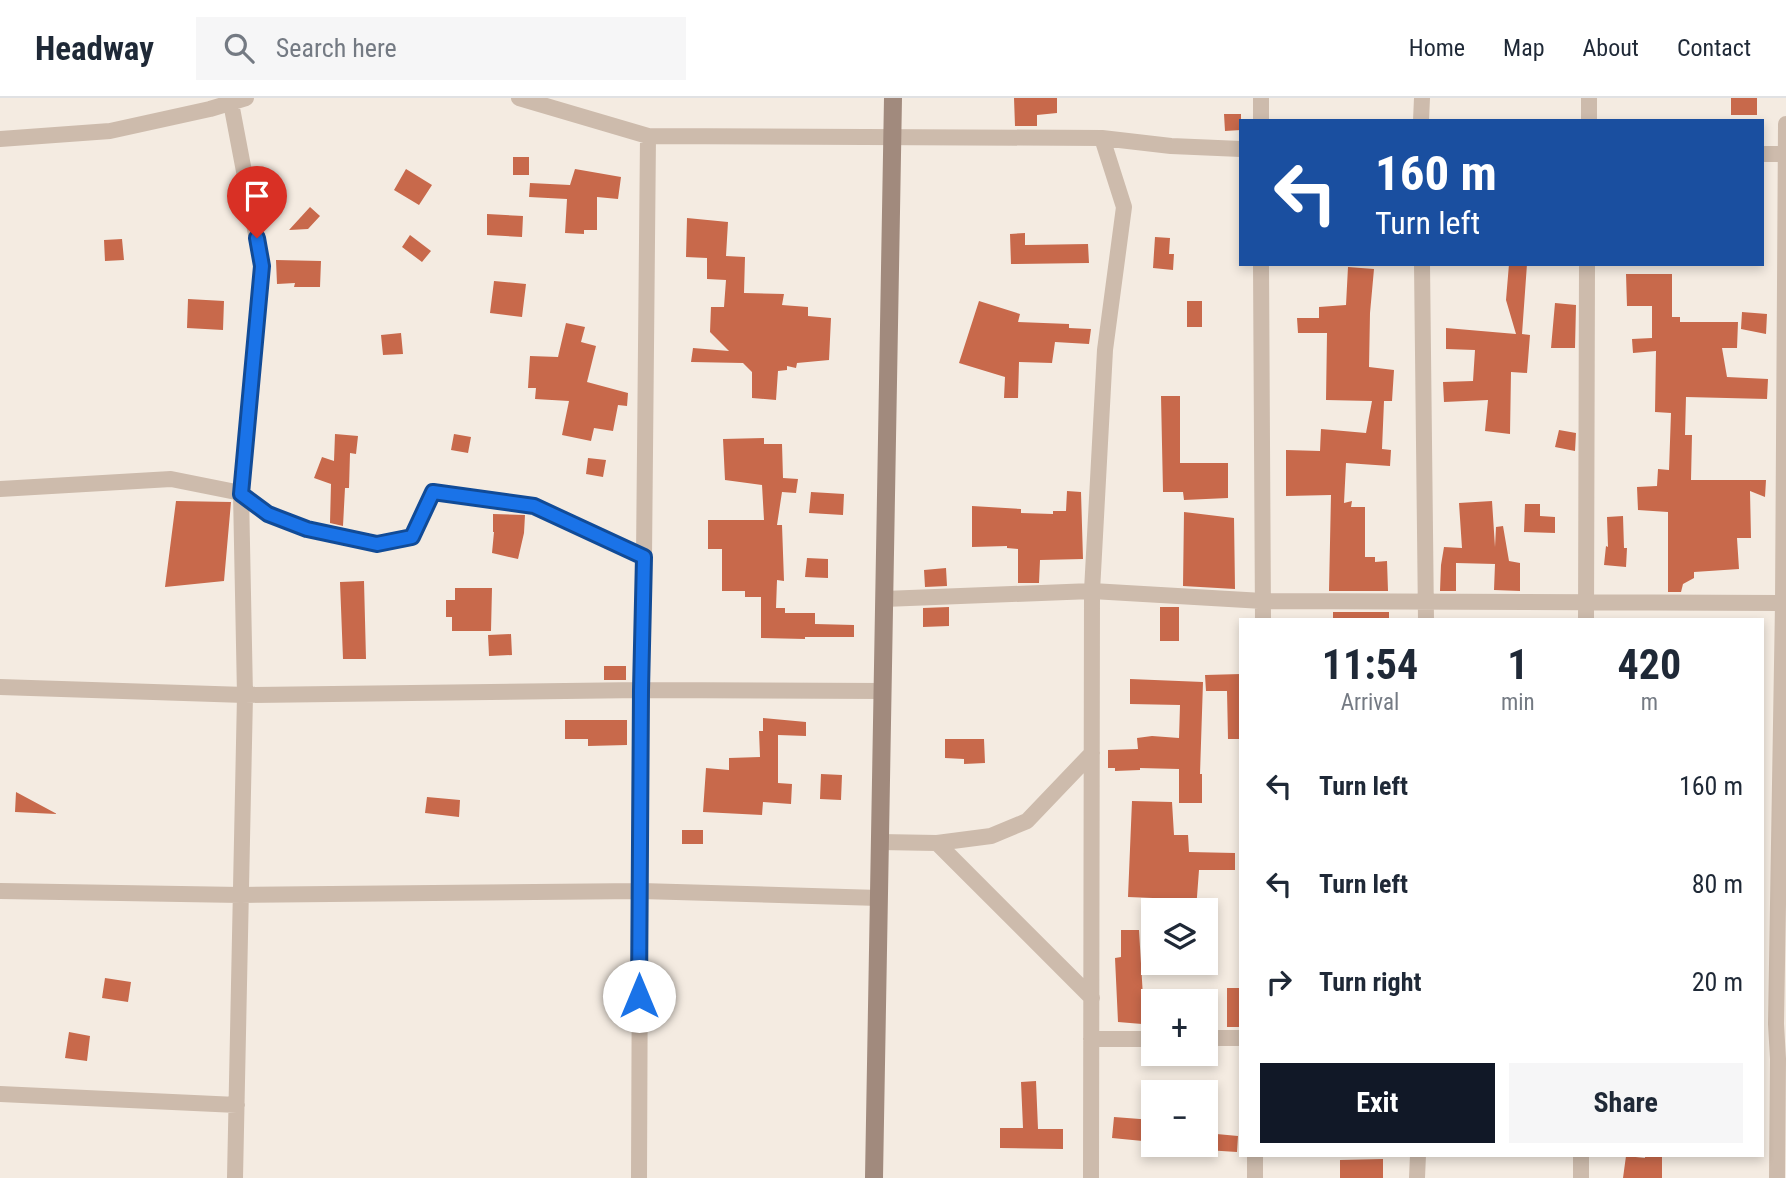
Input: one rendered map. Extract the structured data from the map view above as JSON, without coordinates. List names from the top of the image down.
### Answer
{
  "page": {
    "header": "Headway",
    "search": "Search here",
    "nav": [
      "Home",
      "Map",
      "About",
      "Contact"
    ],
    "turn": ["160 m", "Turn left"],
    "eta": [
      "11:54",
      "Arrival",
      "1",
      "min",
      "420",
      "m"
    ],
    "list": [
      {
        "name": "Turn left",
        "value": "160 m"
      },
      {
        "name": "Turn left",
        "value": "80 m"
      },
      {
        "name": "Turn right",
        "value": "20 m"
      }
    ],
    "map_buttons": ["+", "−"],
    "buttons": ["Exit", "Share"]
  }
}
